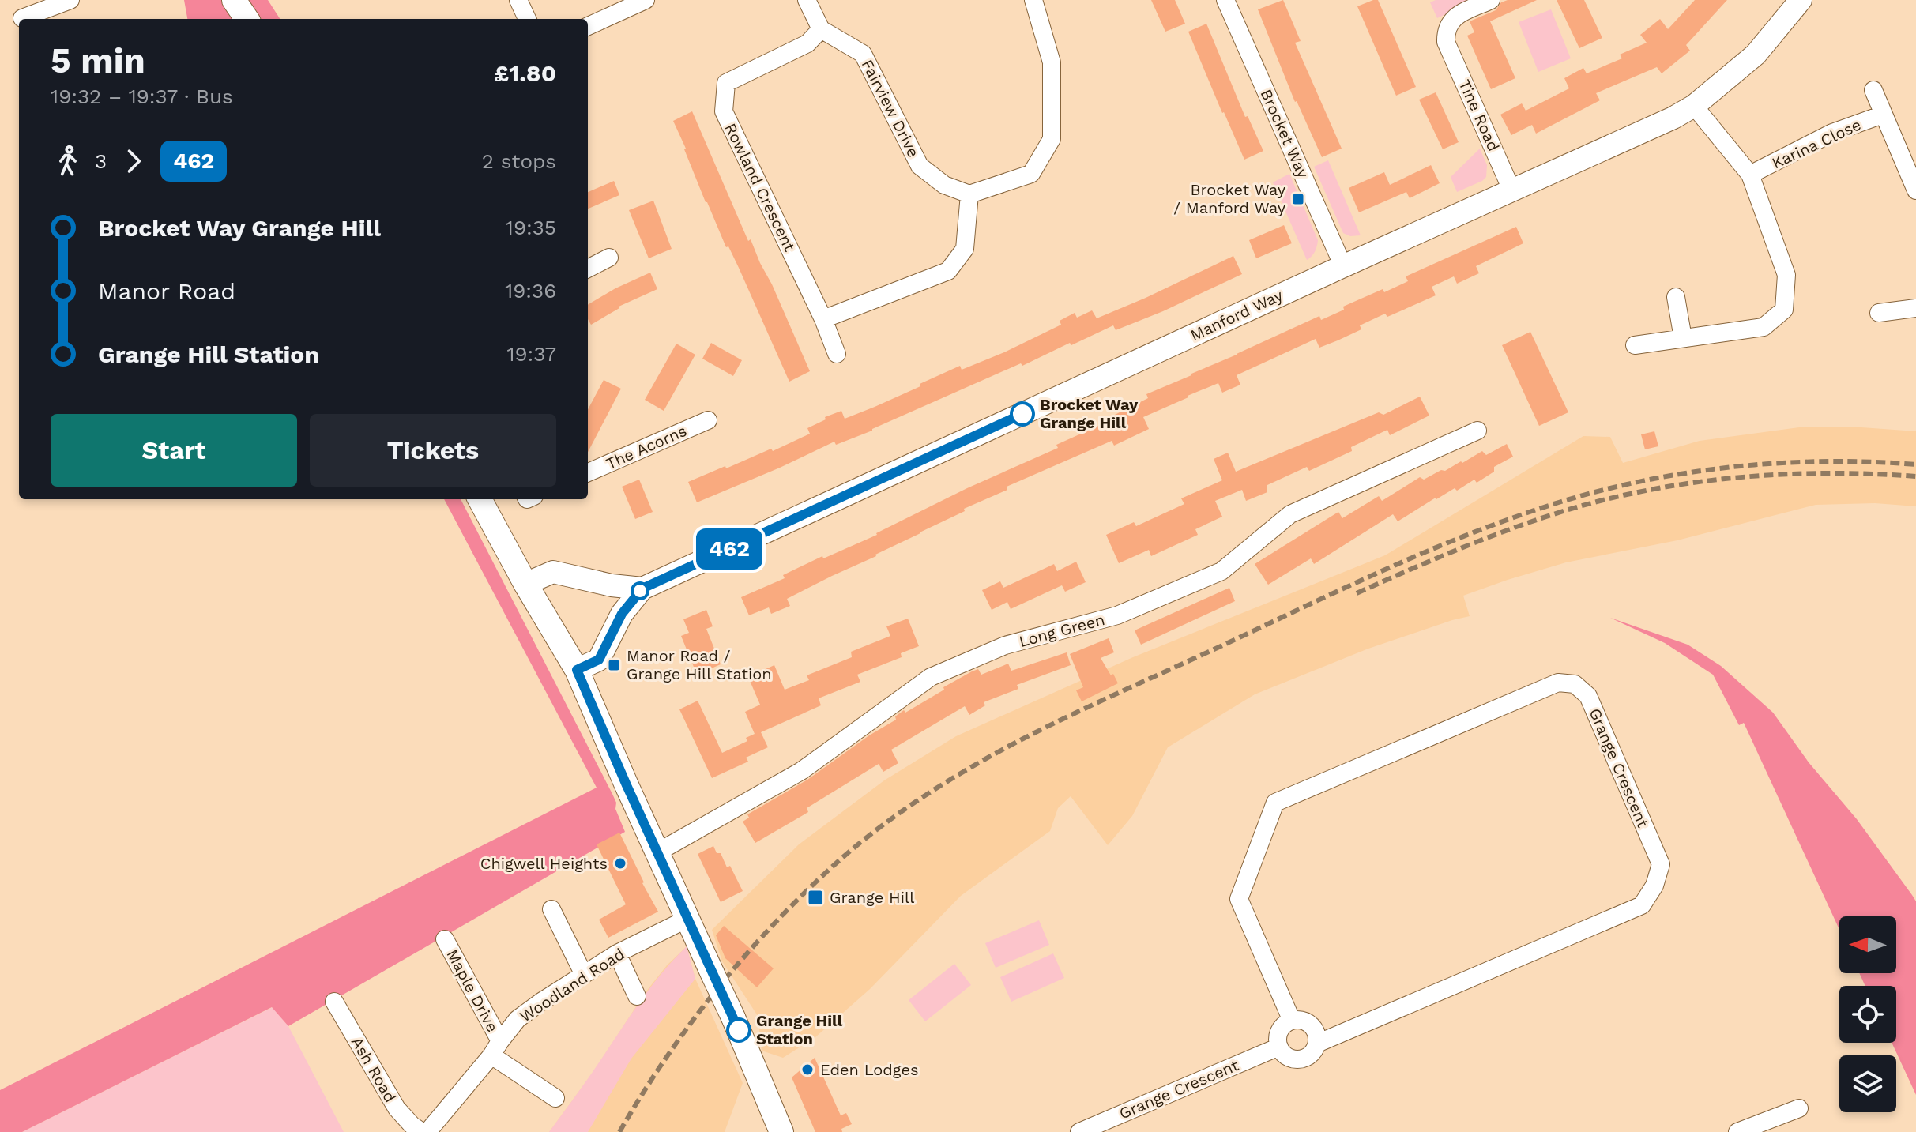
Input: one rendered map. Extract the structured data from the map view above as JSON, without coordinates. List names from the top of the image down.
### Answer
{
  "streets": {
    "street": [
      "Fairview Drive",
      "Tine Road",
      "Brocket Way",
      "Karina Close",
      "Rowland Crescent",
      "Manford Way",
      "The Acorns",
      "Long Green",
      "Grange Crescent",
      "Woodland Road",
      "Maple Drive",
      "Ash Road"
    ]
  },
  "crossings": [
    ["Fairview Drive", "Rowland Crescent"],
    ["Tine Road", "Manford Way"],
    ["Brocket Way", "Manford Way"],
    ["Woodland Road", "Maple Drive"]
  ],
  "places": {
    "transit": ["Brocket Way / Manford Way", "Manor Road / Grange Hill Station", "Grange Hill"],
    "other": [
      "Brocket Way Grange Hill",
      "Chigwell Heights",
      "Grange Hill Station",
      "Eden Lodges"
    ]
  },
  "lines": ["bus line 462"],
  "north": "left",
  "page": {
    "on_map": "462",
    "heading": ["5 min", "19:32 – 19:37 · Bus", "£1.80"],
    "legs": ["3", "462", "2 stops"],
    "list": [
      {
        "name": "Brocket Way Grange Hill",
        "value": "19:35"
      },
      {
        "name": "Manor Road",
        "value": "19:36"
      },
      {
        "name": "Grange Hill Station",
        "value": "19:37"
      }
    ],
    "buttons": ["Start", "Tickets"]
  }
}
